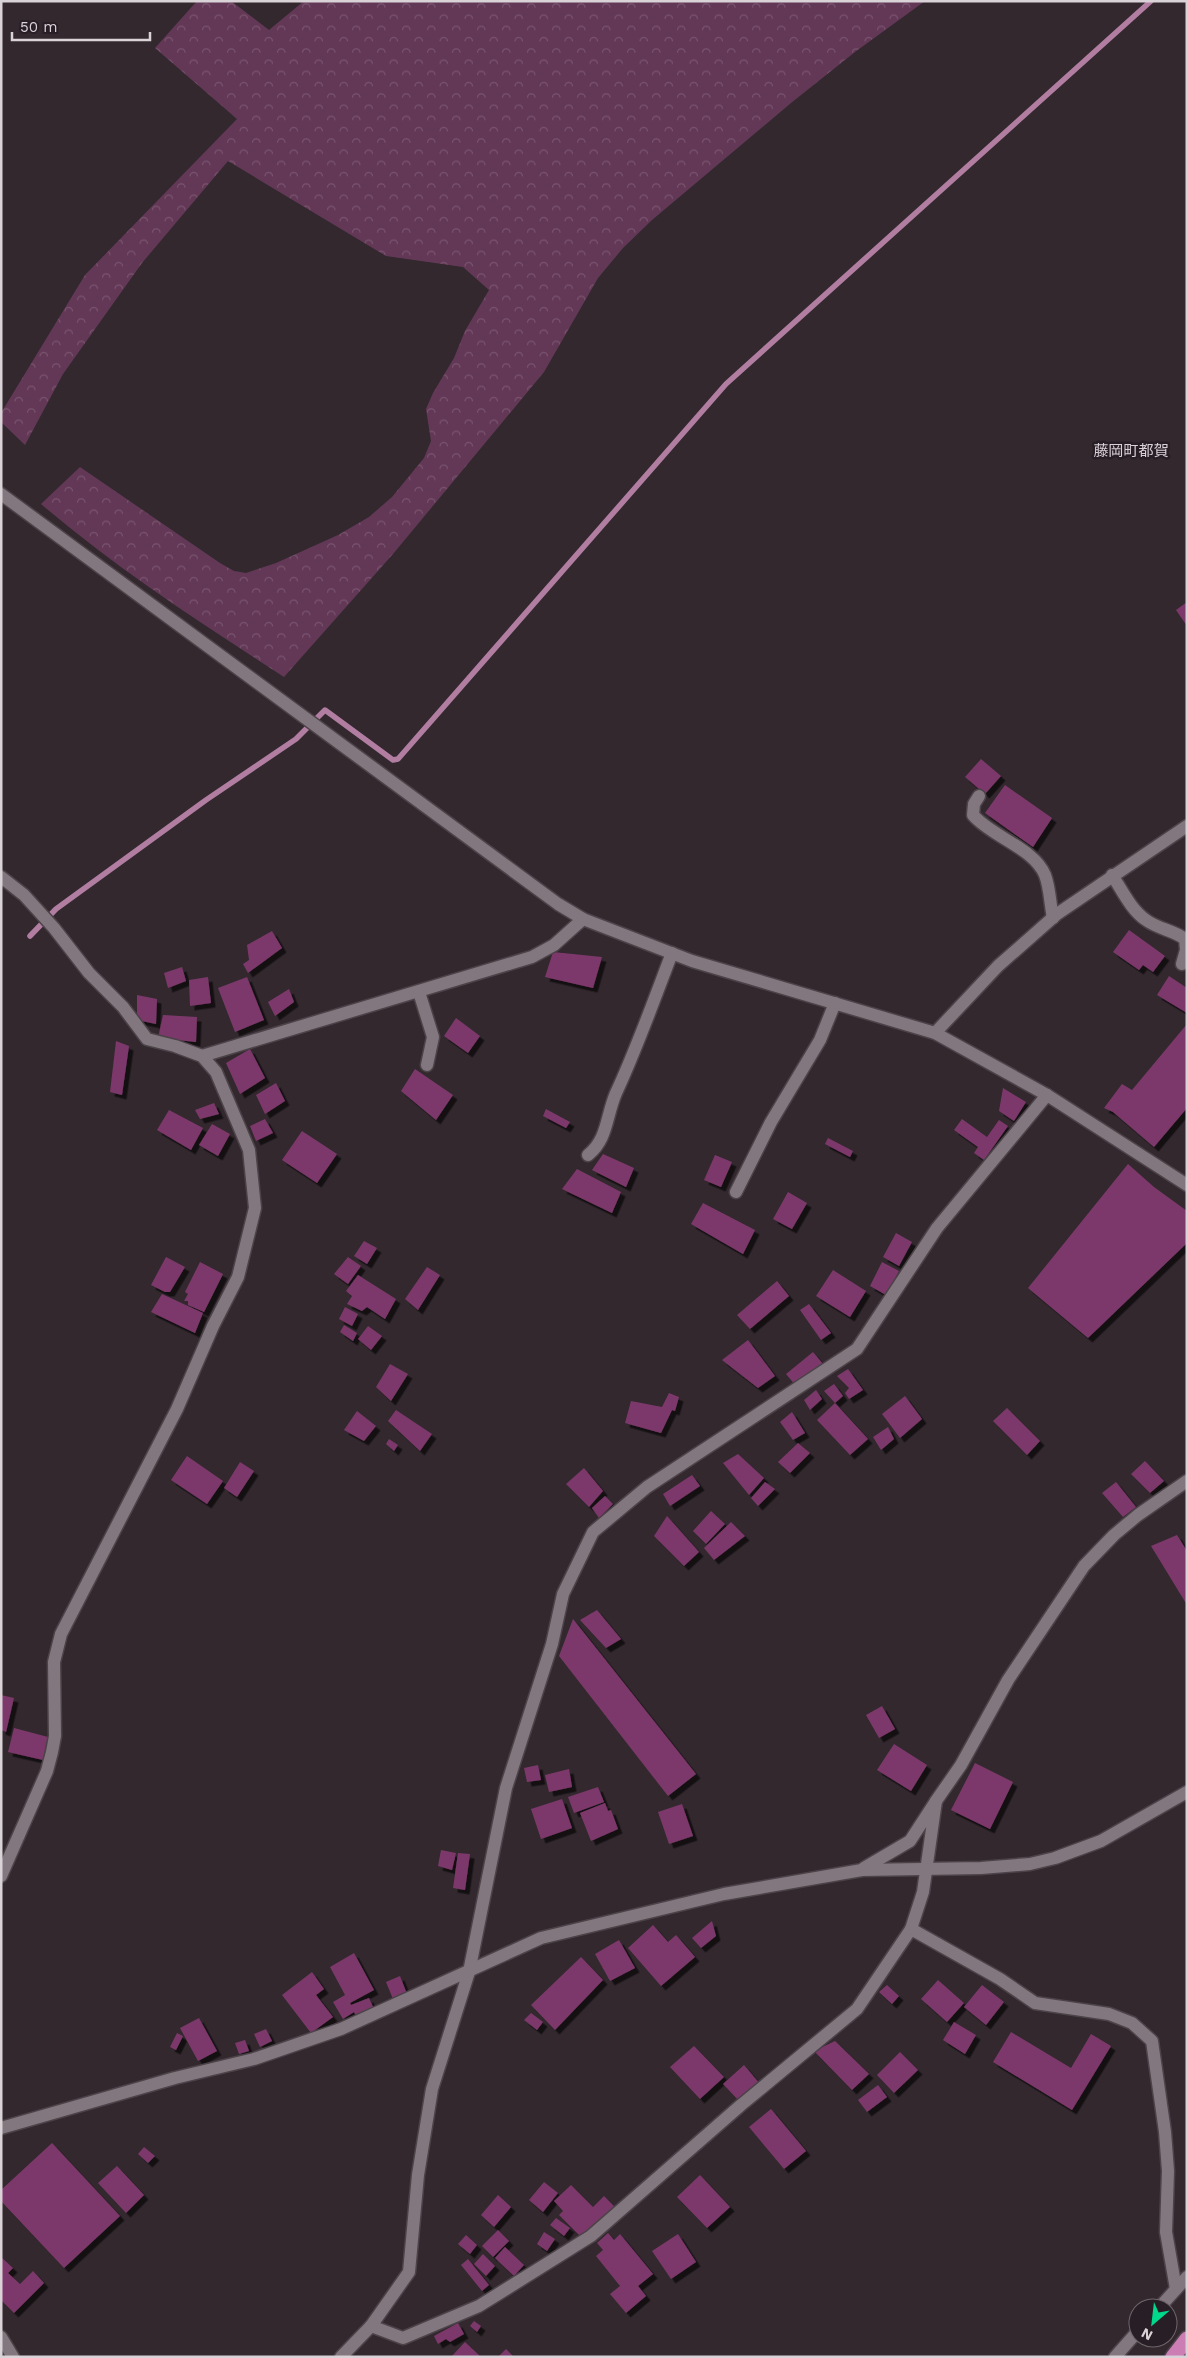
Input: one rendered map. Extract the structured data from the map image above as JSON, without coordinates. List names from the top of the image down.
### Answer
{
  "districts": ["藤岡町都賀"],
  "scale_bar": "50 m",
  "north": "bottom left"
}
